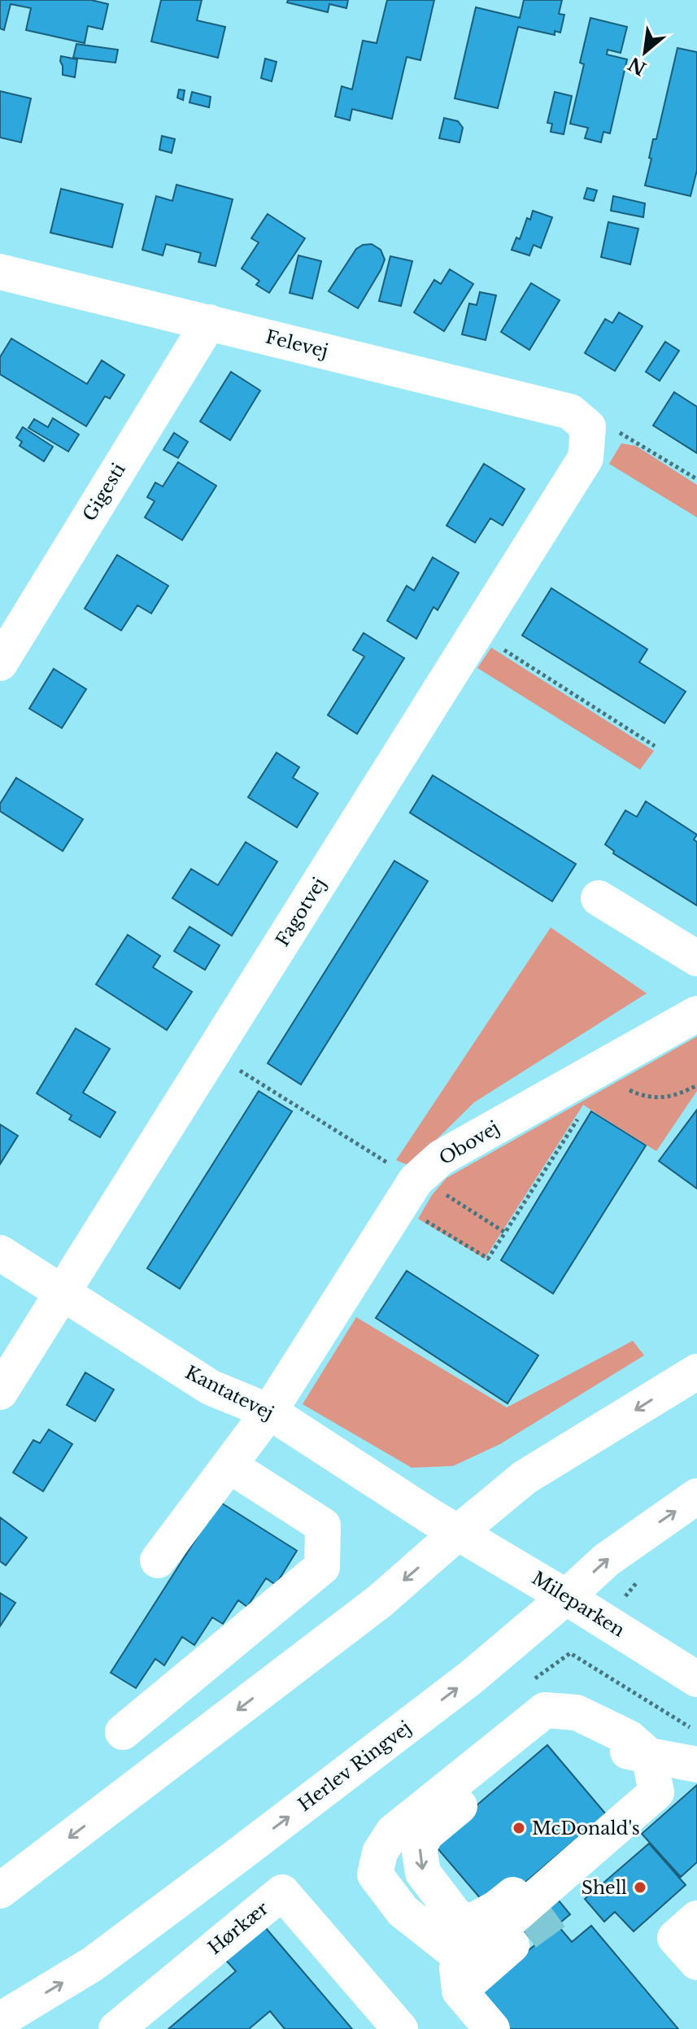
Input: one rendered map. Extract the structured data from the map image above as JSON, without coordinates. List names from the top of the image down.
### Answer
{
  "streets": {
    "street": [
      "Felevej",
      "Gigesti",
      "Fagotvej",
      "Obovej",
      "Kantatevej",
      "Mileparken",
      "Herlev Ringvej",
      "Hørkær"
    ]
  },
  "crossings": [
    ["Felevej", "Gigesti"],
    ["Felevej", "Fagotvej"],
    ["Fagotvej", "Kantatevej"],
    ["Obovej", "Kantatevej"],
    ["Kantatevej", "Mileparken"],
    ["Mileparken", "Herlev Ringvej"]
  ],
  "places": ["McDonald's", "Shell"],
  "north": "bottom left"
}
